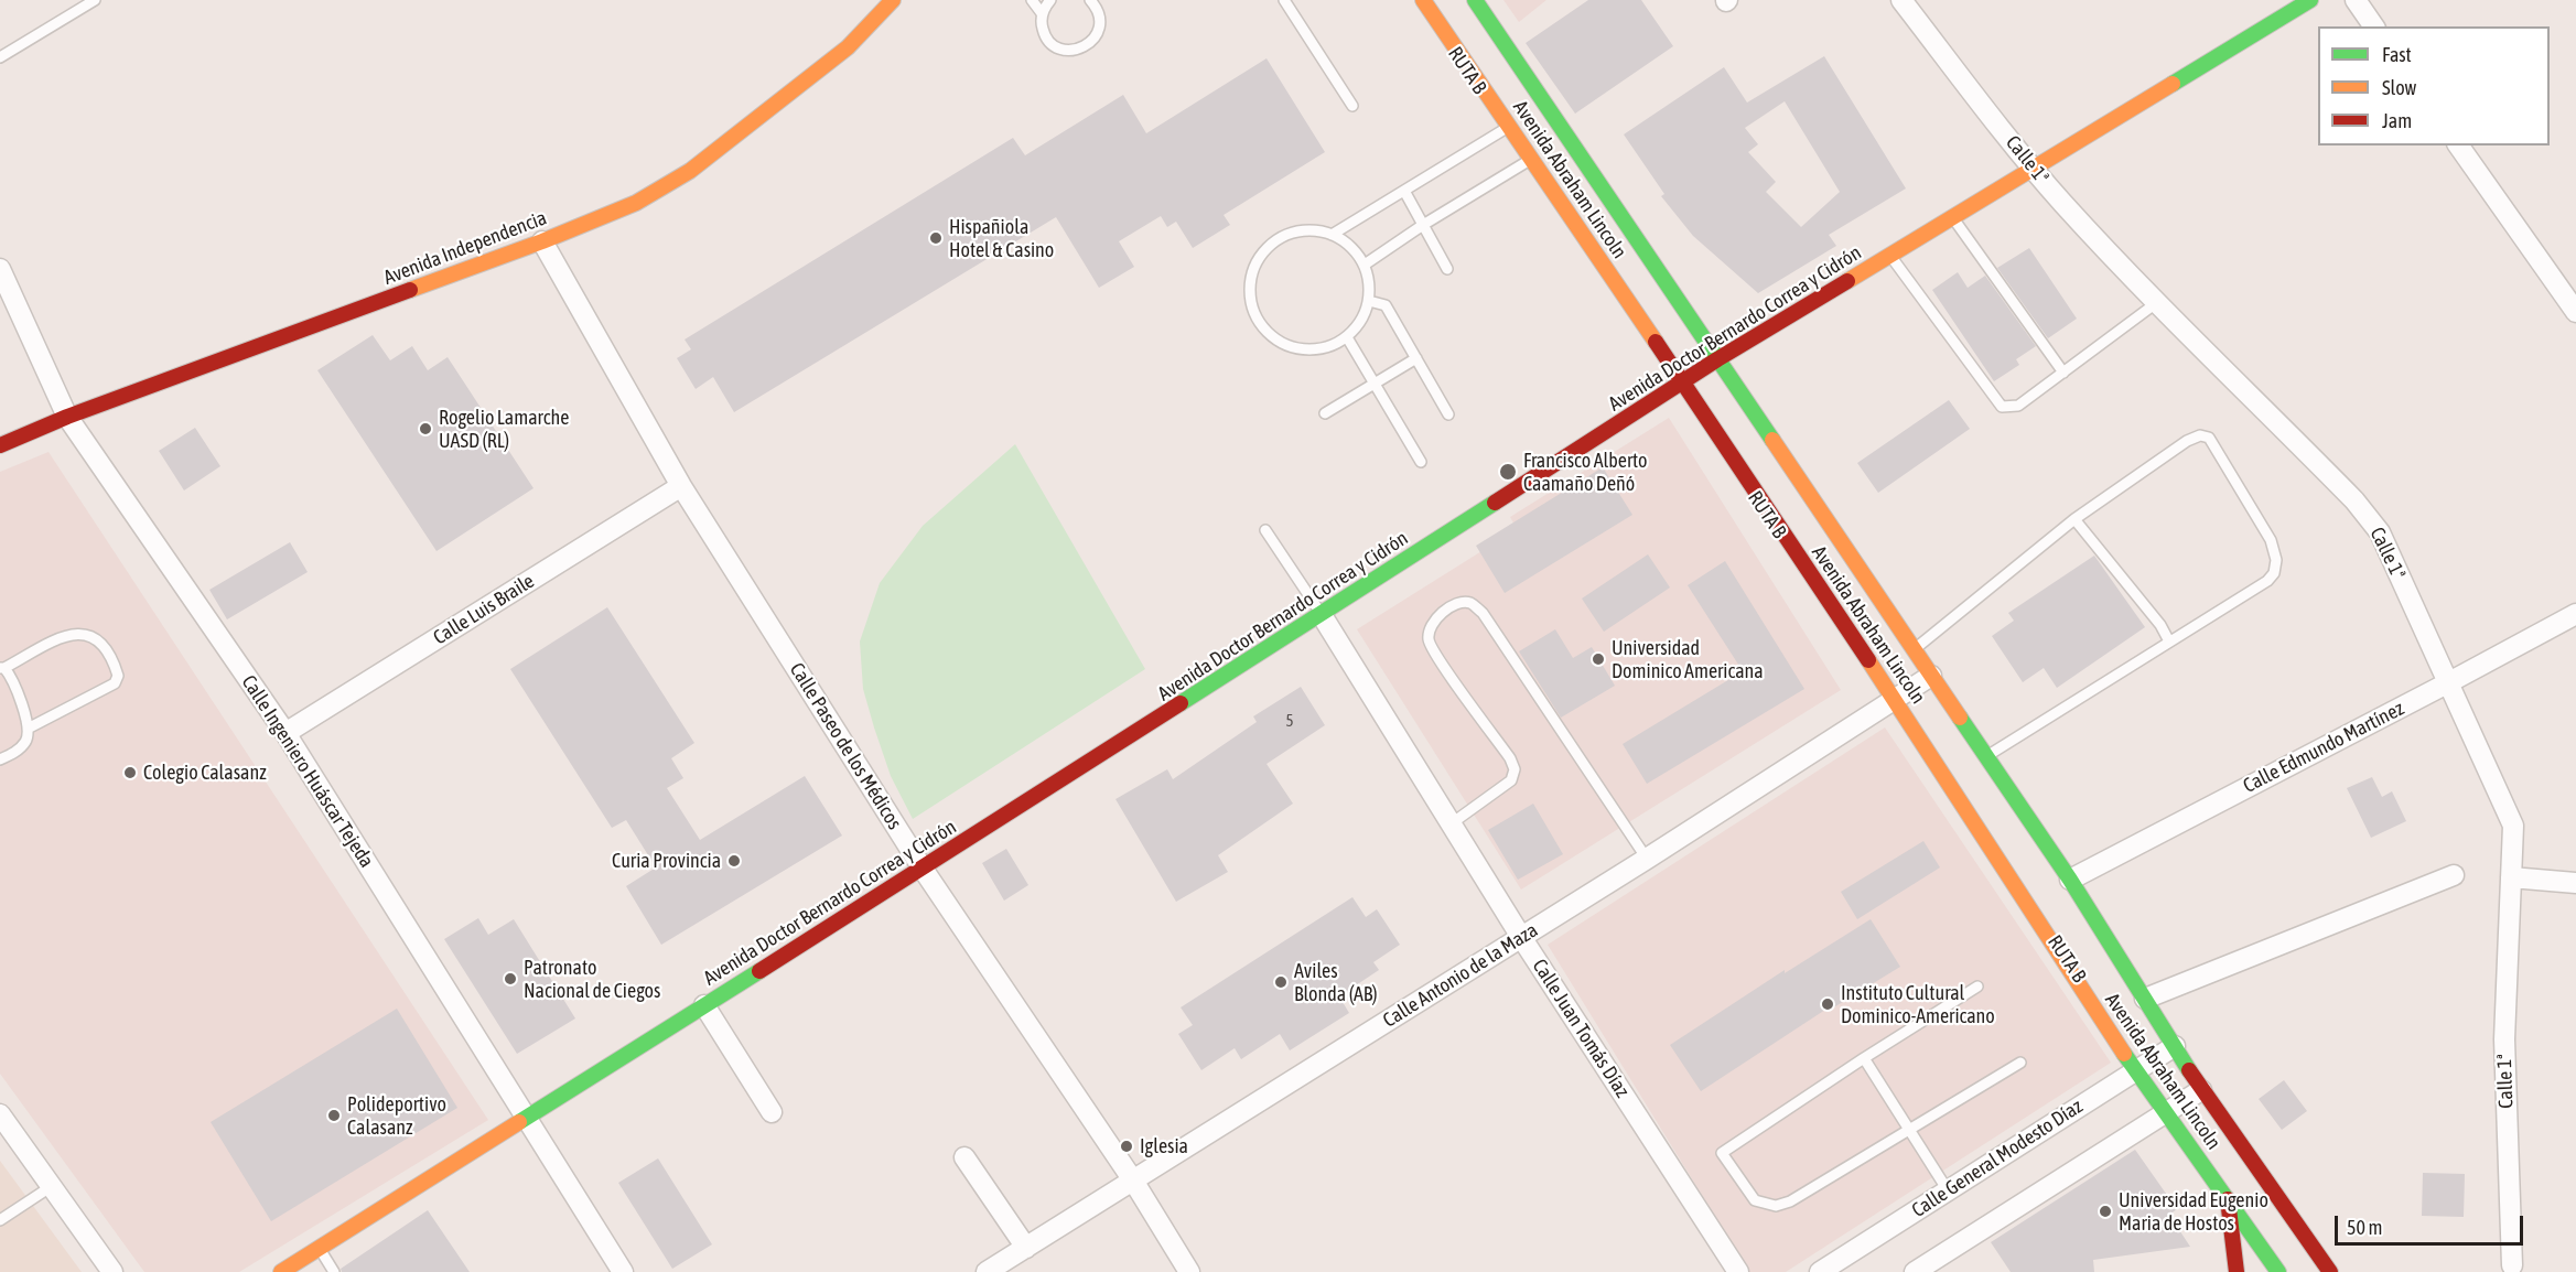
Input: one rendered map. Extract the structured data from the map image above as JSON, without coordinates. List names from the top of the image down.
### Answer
{
  "streets": {
    "main road": ["Avenida Abraham Lincoln", "Avenida Independencia", "Avenida Doctor Bernardo Correa y Cidrón"],
    "street": [
      "Calle 1ª",
      "Calle Luis Braile",
      "Calle Paseo de los Médicos",
      "Calle Edmundo Martínez",
      "Calle Ingeniero Huáscar Tejeda",
      "Calle Antonio de la Maza",
      "Calle Juan Tomás Díaz",
      "Calle General Modesto Díaz"
    ],
    "lane": ["RUTA B"]
  },
  "crossings": [
    ["RUTA B", "Avenida Abraham Lincoln"],
    ["Calle 1ª", "Avenida Doctor Bernardo Correa y Cidrón"],
    ["Calle 1ª", "Calle Edmundo Martínez"],
    ["Avenida Abraham Lincoln", "Avenida Doctor Bernardo Correa y Cidrón"],
    ["Avenida Abraham Lincoln", "Calle Edmundo Martínez"],
    ["Avenida Abraham Lincoln", "Calle Antonio de la Maza"],
    ["Avenida Abraham Lincoln", "Calle General Modesto Díaz"],
    ["Avenida Independencia", "Calle Paseo de los Médicos"],
    ["Avenida Independencia", "Calle Ingeniero Huáscar Tejeda"],
    ["Avenida Doctor Bernardo Correa y Cidrón", "Calle Paseo de los Médicos"],
    ["Avenida Doctor Bernardo Correa y Cidrón", "Calle Ingeniero Huáscar Tejeda"],
    ["Avenida Doctor Bernardo Correa y Cidrón", "Calle Juan Tomás Díaz"],
    ["Calle Luis Braile", "Calle Paseo de los Médicos"],
    ["Calle Luis Braile", "Calle Ingeniero Huáscar Tejeda"],
    ["Calle Paseo de los Médicos", "Calle Antonio de la Maza"],
    ["Calle Antonio de la Maza", "Calle Juan Tomás Díaz"]
  ],
  "places": [
    "Hispañiola Hotel & Casino",
    "Rogelio Lamarche UASD (RL)",
    "Francisco Alberto Caamaño Deñó",
    "Universidad Dominico Americana",
    "Colegio Calasanz",
    "Curia Provincia",
    "Patronato Nacional de Ciegos",
    "Aviles Blonda (AB)",
    "Instituto Cultural Dominico-Americano",
    "Polideportivo Calasanz",
    "Iglesia",
    "Universidad Eugenio Maria de Hostos"
  ],
  "house_numbers": ["5"],
  "legend": ["Fast", "Slow", "Jam"],
  "scale_bar": "50 m"
}
